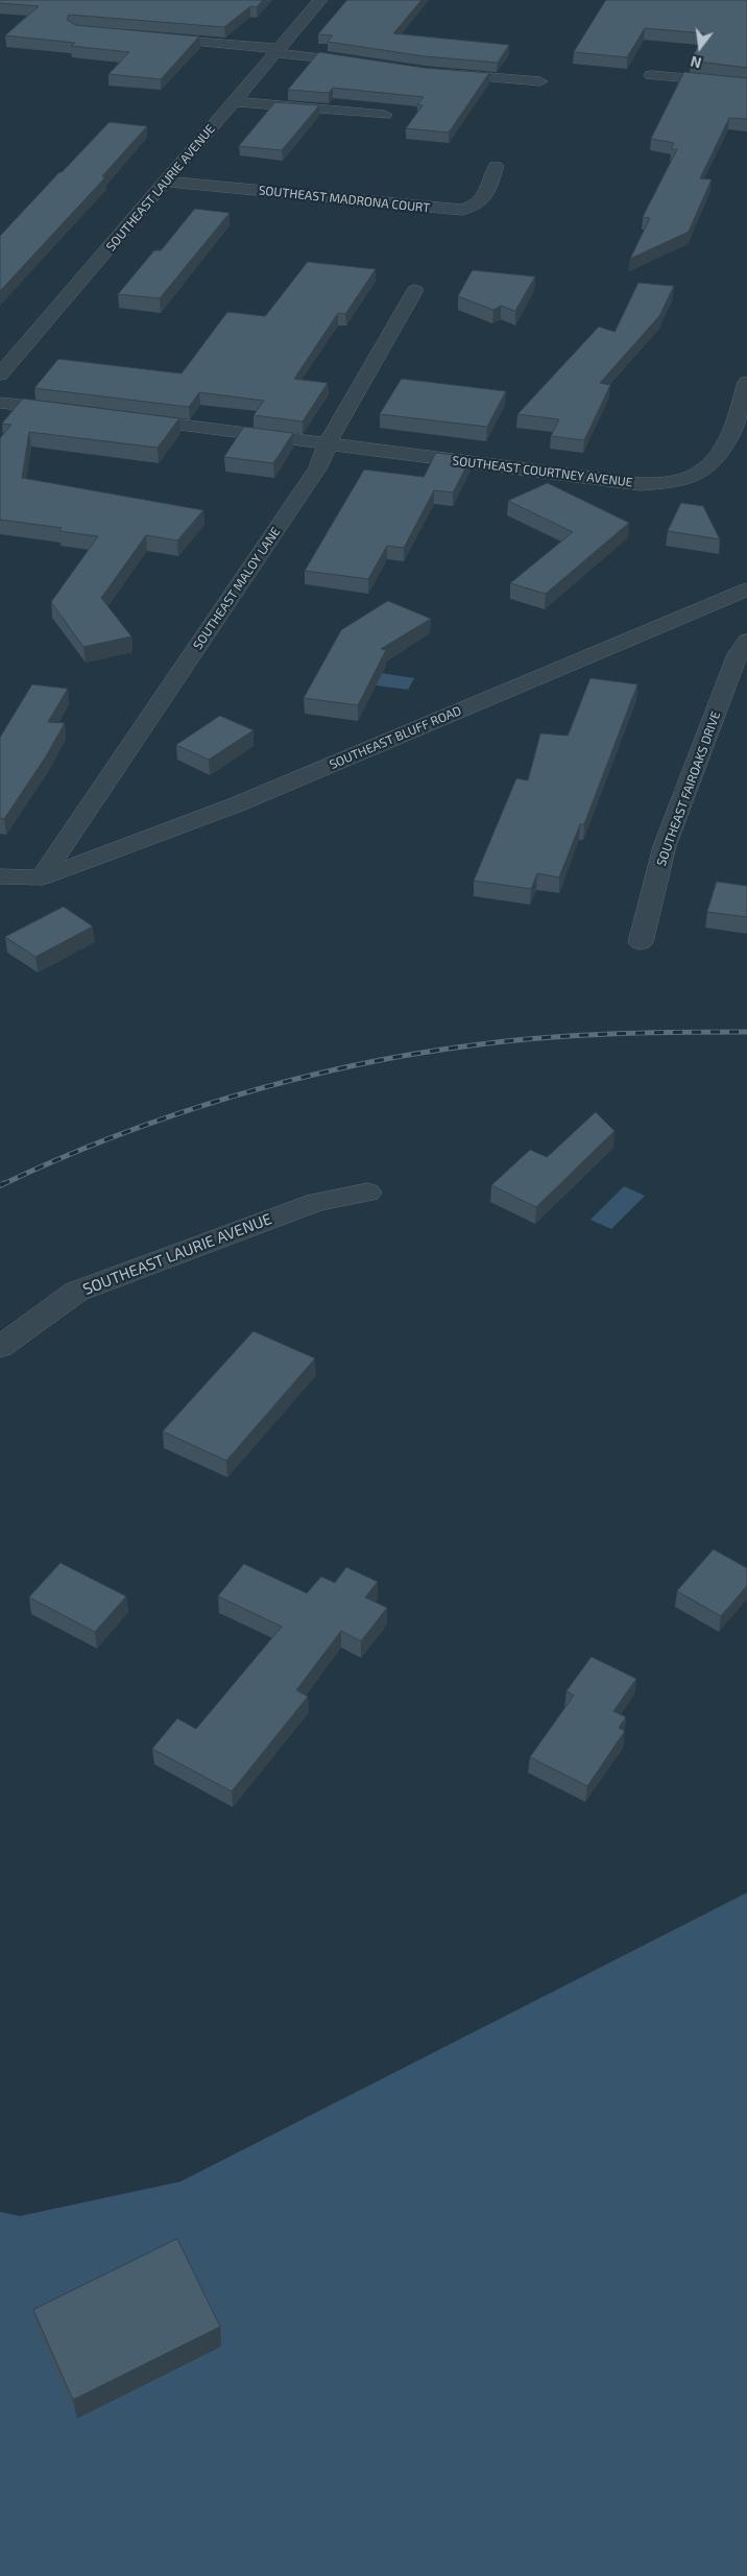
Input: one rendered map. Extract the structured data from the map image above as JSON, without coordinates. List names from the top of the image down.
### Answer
{
  "streets": {
    "street": [
      "SOUTHEAST LAURIE AVENUE",
      "SOUTHEAST MADRONA COURT",
      "SOUTHEAST COURTNEY AVENUE",
      "SOUTHEAST MALOY LANE",
      "SOUTHEAST BLUFF ROAD",
      "SOUTHEAST FAIROAKS DRIVE"
    ]
  },
  "crossings": [
    ["SOUTHEAST LAURIE AVENUE", "SOUTHEAST MADRONA COURT"],
    ["SOUTHEAST COURTNEY AVENUE", "SOUTHEAST MALOY LANE"],
    ["SOUTHEAST MALOY LANE", "SOUTHEAST BLUFF ROAD"]
  ],
  "north": "bottom"
}
